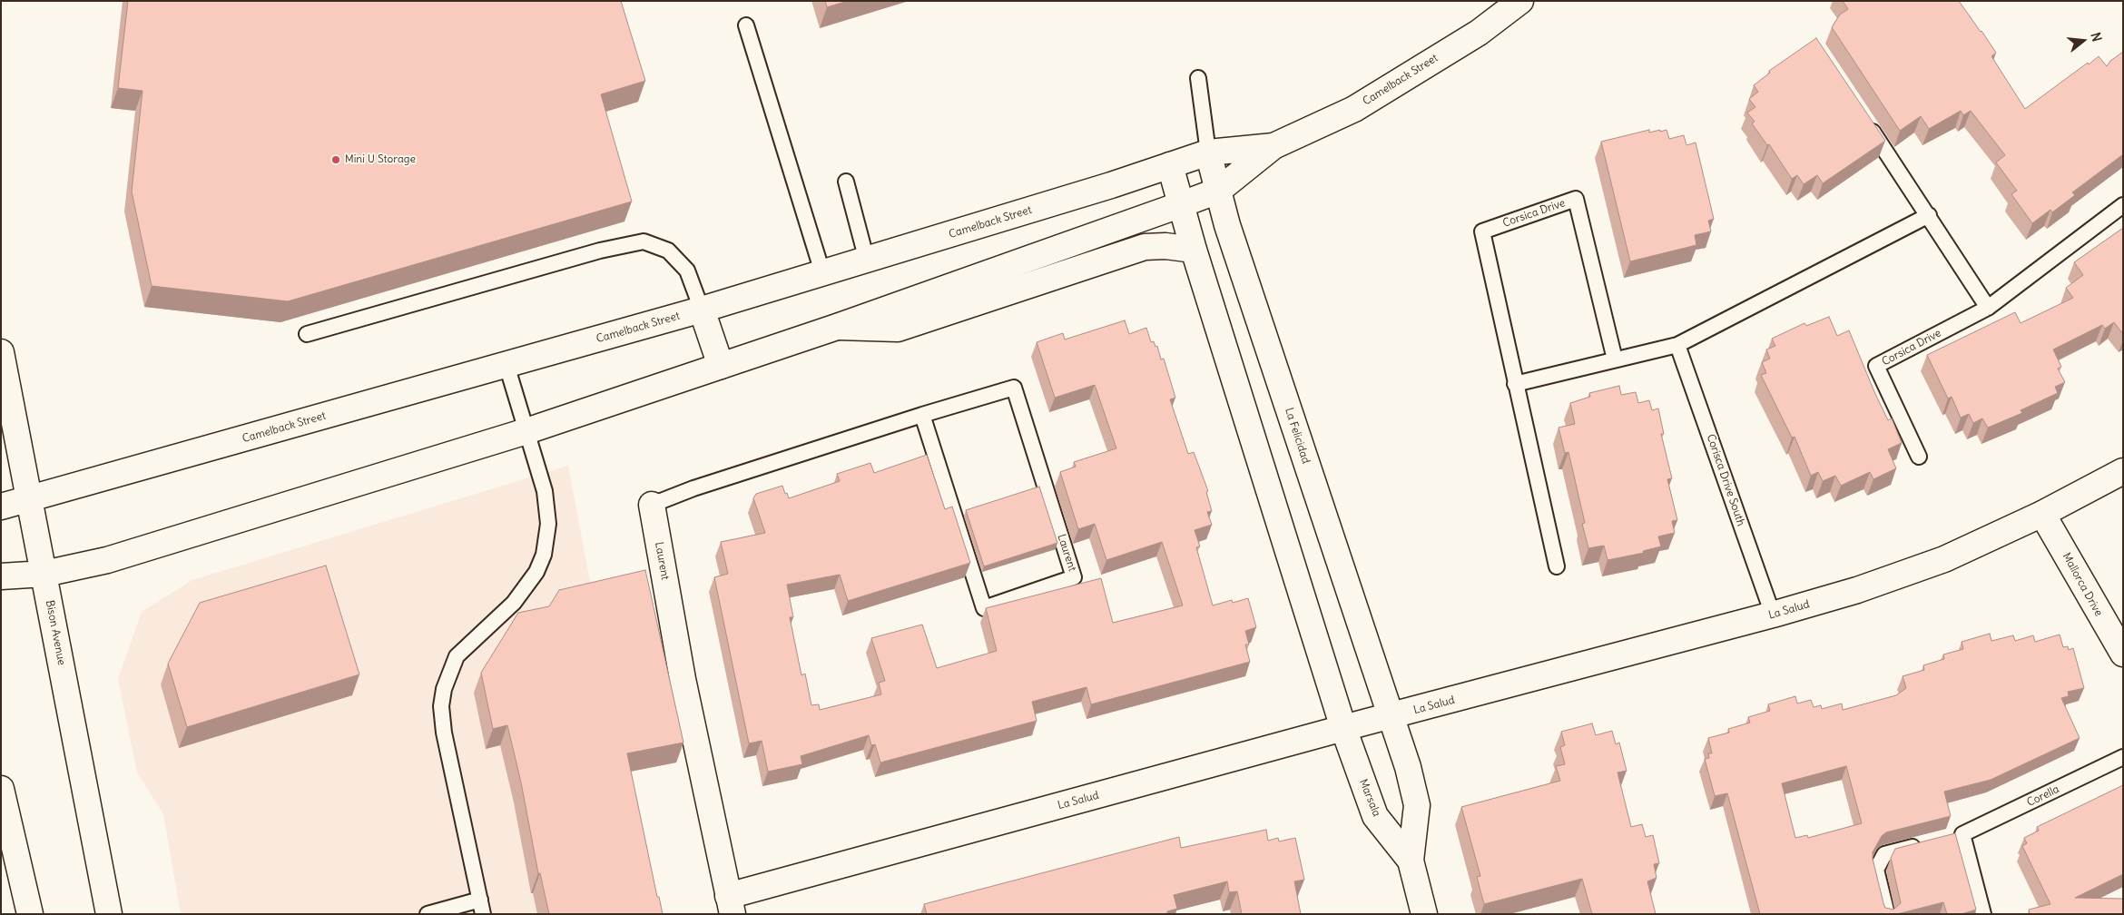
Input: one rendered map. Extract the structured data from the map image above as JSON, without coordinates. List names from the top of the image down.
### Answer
{
  "streets": {
    "street": [
      "Camelback Street",
      "La Felicidad",
      "Laurent",
      "Mallorca Drive",
      "La Salud",
      "Bison Avenue",
      "Marsala"
    ],
    "lane": ["Corsica Drive", "Corisca Drive South", "Corella"]
  },
  "crossings": [
    ["Camelback Street", "La Felicidad"],
    ["Camelback Street", "Bison Avenue"],
    ["La Felicidad", "La Salud"],
    ["La Felicidad", "Marsala"],
    ["Corisca Drive South", "La Salud"],
    ["Laurent", "La Salud"],
    ["Mallorca Drive", "La Salud"],
    ["La Salud", "Marsala"]
  ],
  "places": ["Mini U Storage"],
  "north": "right"
}
